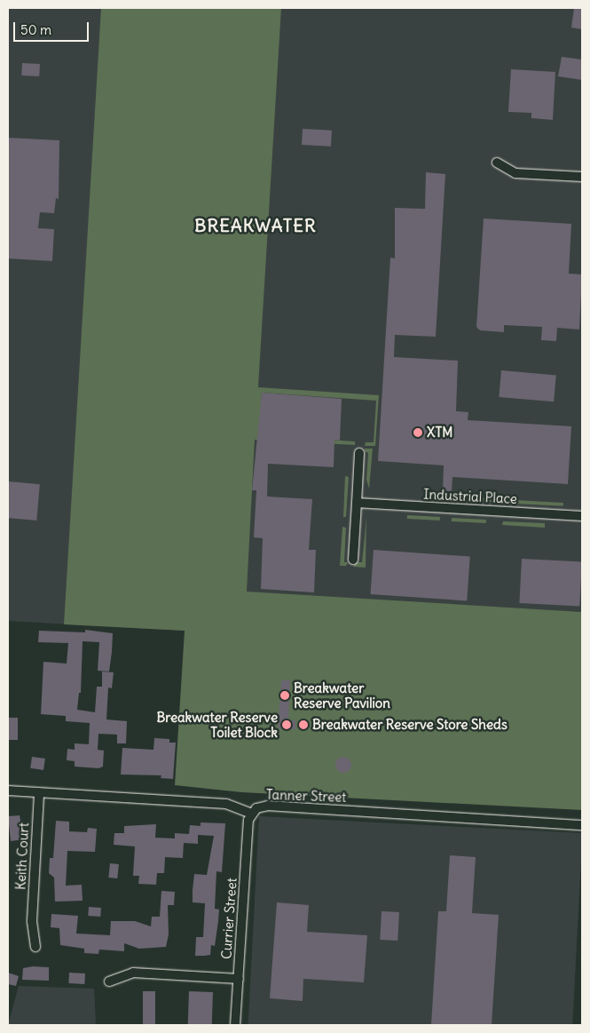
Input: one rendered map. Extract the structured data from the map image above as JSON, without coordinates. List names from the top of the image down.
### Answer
{
  "streets": {
    "street": [
      "Industrial Place",
      "Tanner Street",
      "Keith Court",
      "Currier Street"
    ]
  },
  "crossings": [
    ["Tanner Street", "Keith Court"],
    ["Tanner Street", "Currier Street"]
  ],
  "districts": ["BREAKWATER"],
  "places": [
    "XTM",
    "Breakwater Reserve Pavilion",
    "Breakwater Reserve Toilet Block",
    "Breakwater Reserve Store Sheds"
  ],
  "scale_bar": "50 m"
}
